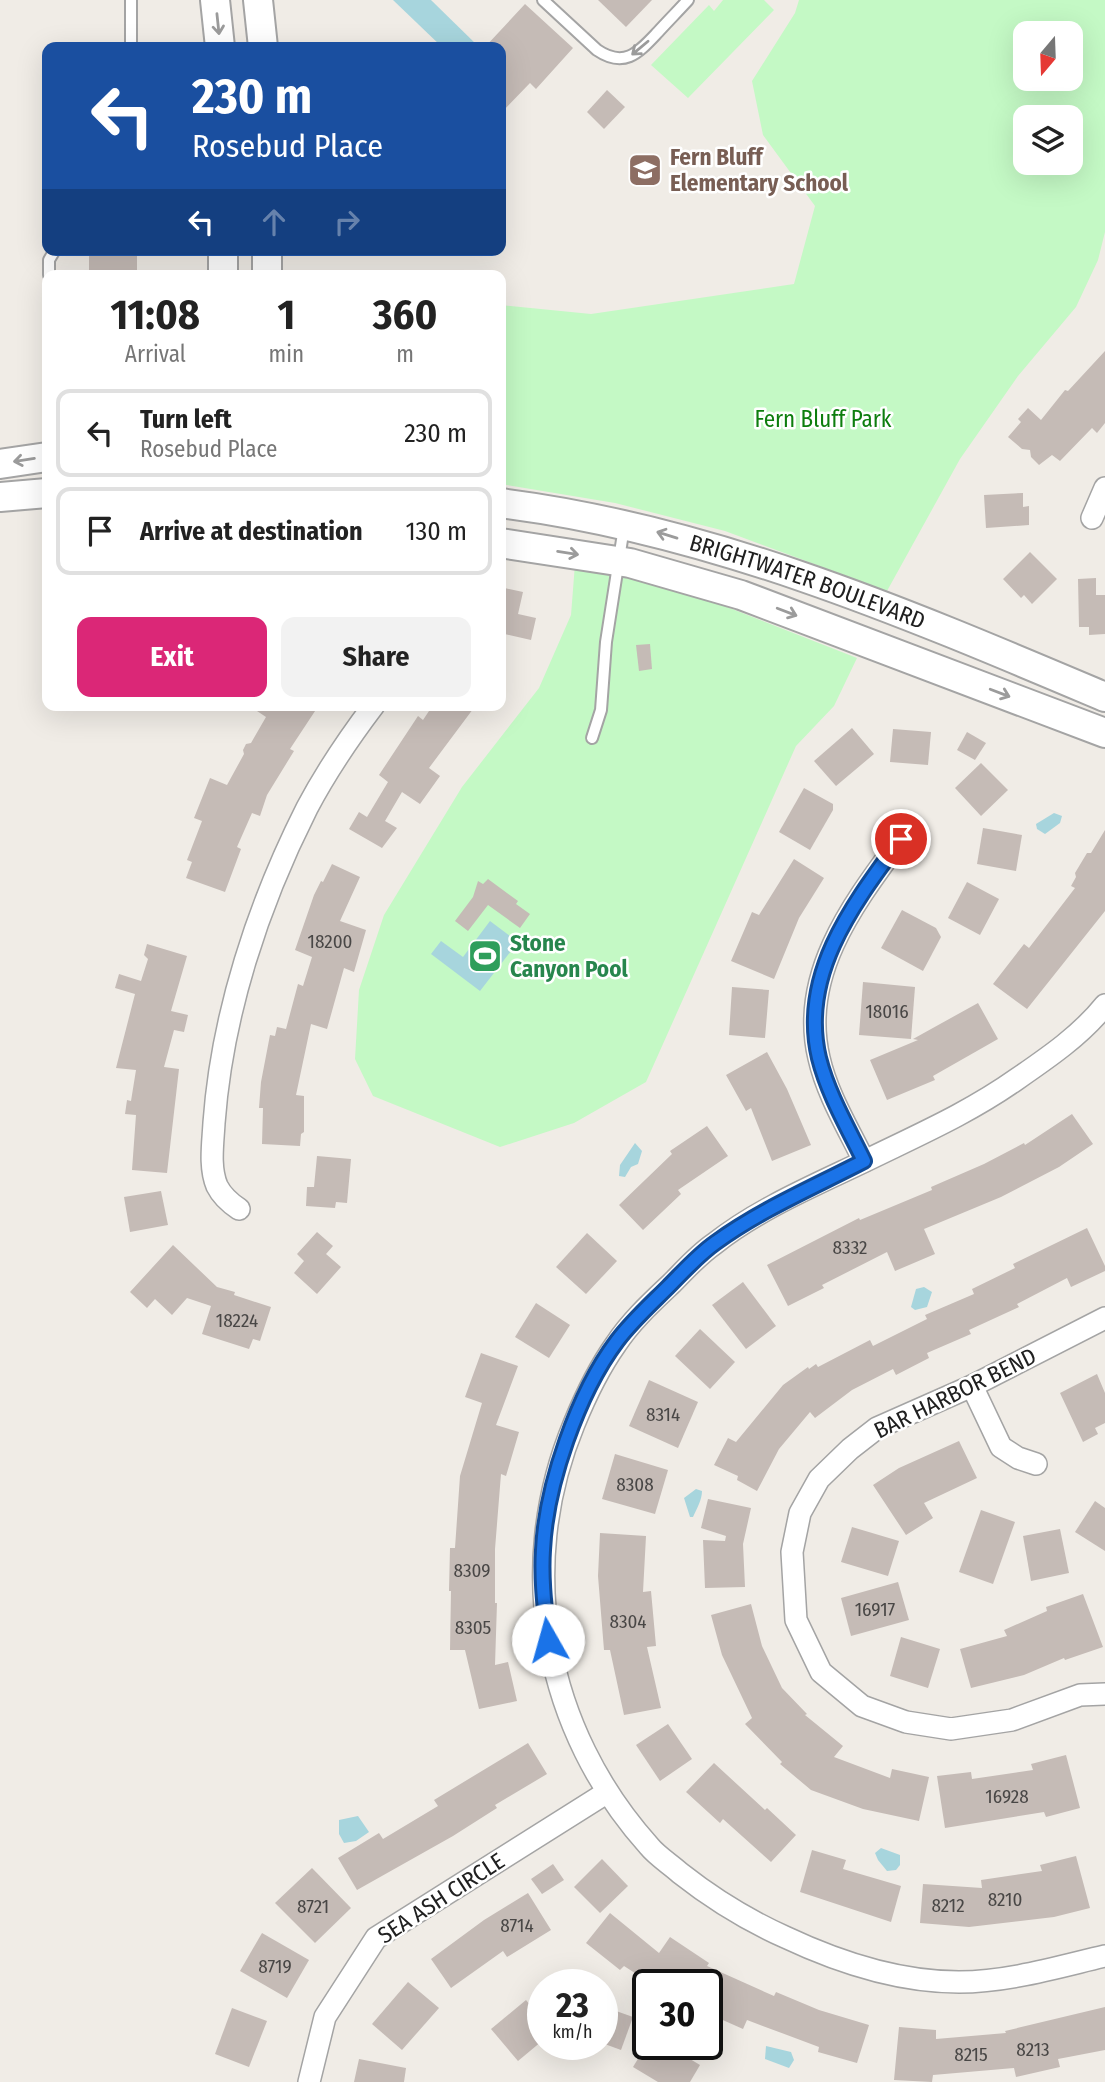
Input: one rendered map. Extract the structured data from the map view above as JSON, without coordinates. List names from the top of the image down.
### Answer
{
  "streets": {
    "street": ["BRIGHTWATER BOULEVARD", "BAR HARBOR BEND", "SEA ASH CIRCLE"]
  },
  "parks": ["Fern Bluff Park"],
  "places": {
    "school or university": ["Fern Bluff Elementary School"],
    "sports": ["Stone Canyon Pool"]
  },
  "house_numbers": [
    "18200",
    "18016",
    "8332",
    "18224",
    "8314",
    "8308",
    "8309",
    "16917",
    "8304",
    "8305",
    "16928",
    "8210",
    "8212",
    "8721",
    "8714",
    "8719",
    "8213",
    "8215"
  ],
  "north": "bottom",
  "page": {
    "turn": ["230 m", "Rosebud Place"],
    "eta": [
      "11:08",
      "Arrival",
      "1",
      "min",
      "360",
      "m"
    ],
    "list": [
      {
        "name": "Turn left",
        "note": "Rosebud Place",
        "value": "230 m"
      },
      {
        "name": "Arrive at destination",
        "value": "130 m"
      }
    ],
    "buttons": ["Exit", "Share"],
    "speed": "23 km/h",
    "limit": "30"
  }
}
